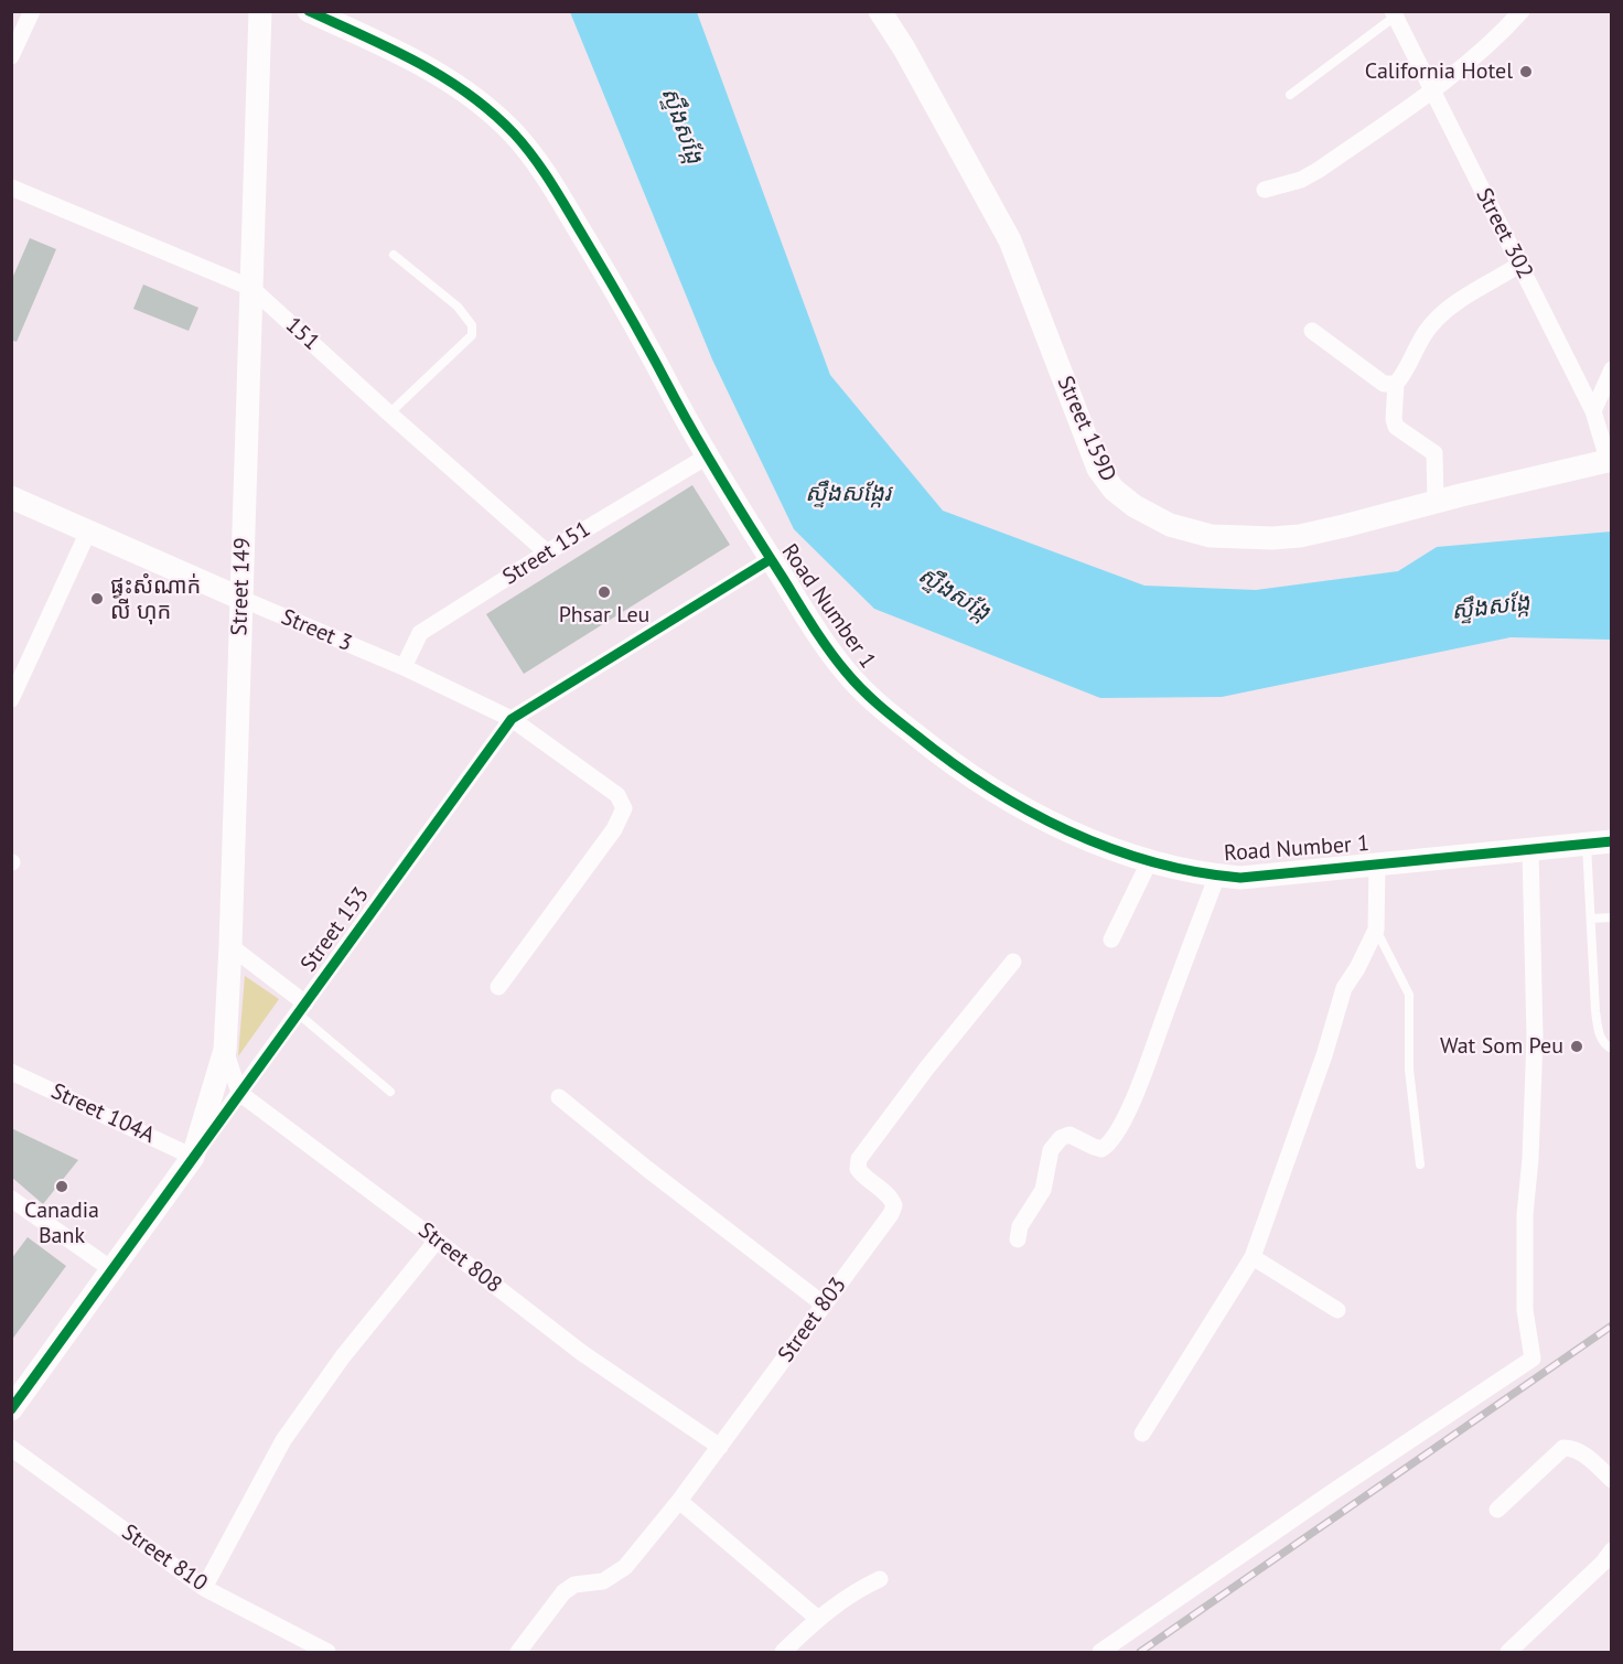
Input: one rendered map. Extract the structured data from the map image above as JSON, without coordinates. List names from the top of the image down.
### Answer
{
  "streets": {
    "street": [
      "Street 302",
      "151",
      "Street 159D",
      "Street 151",
      "Street 149",
      "Road Number 1",
      "Street 3",
      "Street 153",
      "Street 104A",
      "Street 808",
      "Street 803",
      "Street 810"
    ]
  },
  "crossings": [
    ["Street 302", "Street 159D"],
    ["151", "Street 151"],
    ["151", "Street 149"],
    ["Street 151", "Road Number 1"],
    ["Street 151", "Street 3"],
    ["Street 149", "Street 3"],
    ["Street 149", "Street 153"],
    ["Street 149", "Street 104A"],
    ["Road Number 1", "Street 153"],
    ["Street 3", "Street 153"],
    ["Street 153", "Street 104A"],
    ["Street 153", "Street 808"],
    ["Street 808", "Street 803"]
  ],
  "water": ["ស្ទឹងសង្កែ", "ស្ទឹងសង្កែរ"],
  "places": [
    "California Hotel",
    "Phsar Leu",
    "ផ្ទះសំណាក់ លី ហុក",
    "Wat Som Peu",
    "Canadia Bank"
  ]
}
